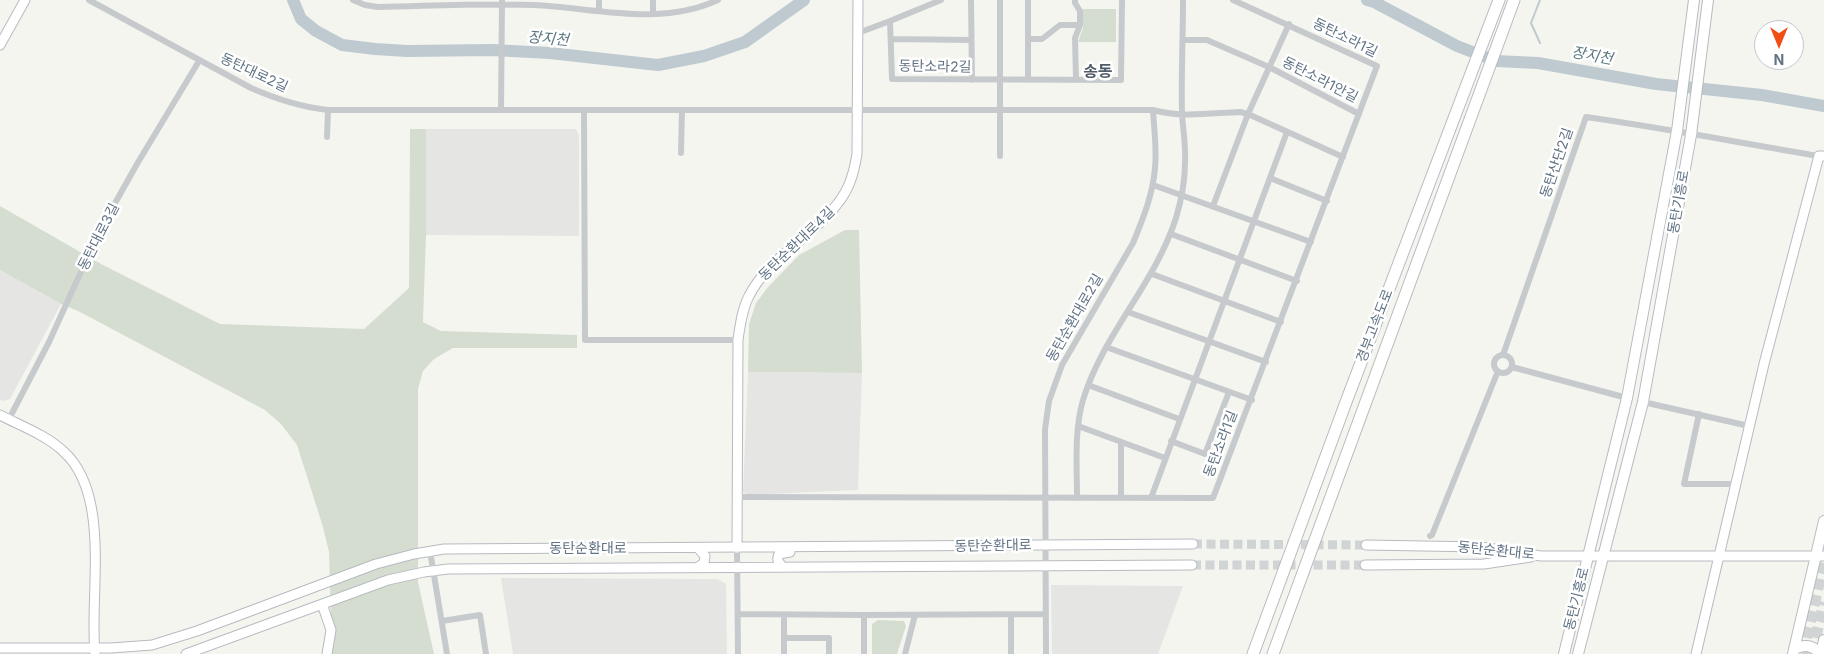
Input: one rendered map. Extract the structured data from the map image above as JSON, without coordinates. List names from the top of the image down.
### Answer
{
  "streets": {
    "highway": ["경부고속도로"],
    "main road": ["동탄기흥로", "동탄순환대로4길", "동탄순환대로"],
    "street": [
      "동탄소라1길",
      "동탄소라2길",
      "동탄대로2길",
      "동탄소라1안길",
      "동탄산단2길",
      "동탄대로3길",
      "동탄순환대로2길"
    ]
  },
  "crossings": [
    ["동탄소라1길", "동탄소라1안길"],
    ["동탄소라1길", "동탄순환대로4길"],
    ["동탄소라1길", "동탄순환대로2길"],
    ["동탄대로2길", "동탄대로3길"],
    ["동탄대로2길", "동탄순환대로4길"],
    ["동탄대로2길", "동탄순환대로2길"],
    ["동탄산단2길", "동탄기흥로"],
    ["동탄순환대로4길", "동탄순환대로"],
    ["동탄순환대로2길", "동탄순환대로"]
  ],
  "districts": ["송동"],
  "water": ["장지천"],
  "north": "bottom"
}
